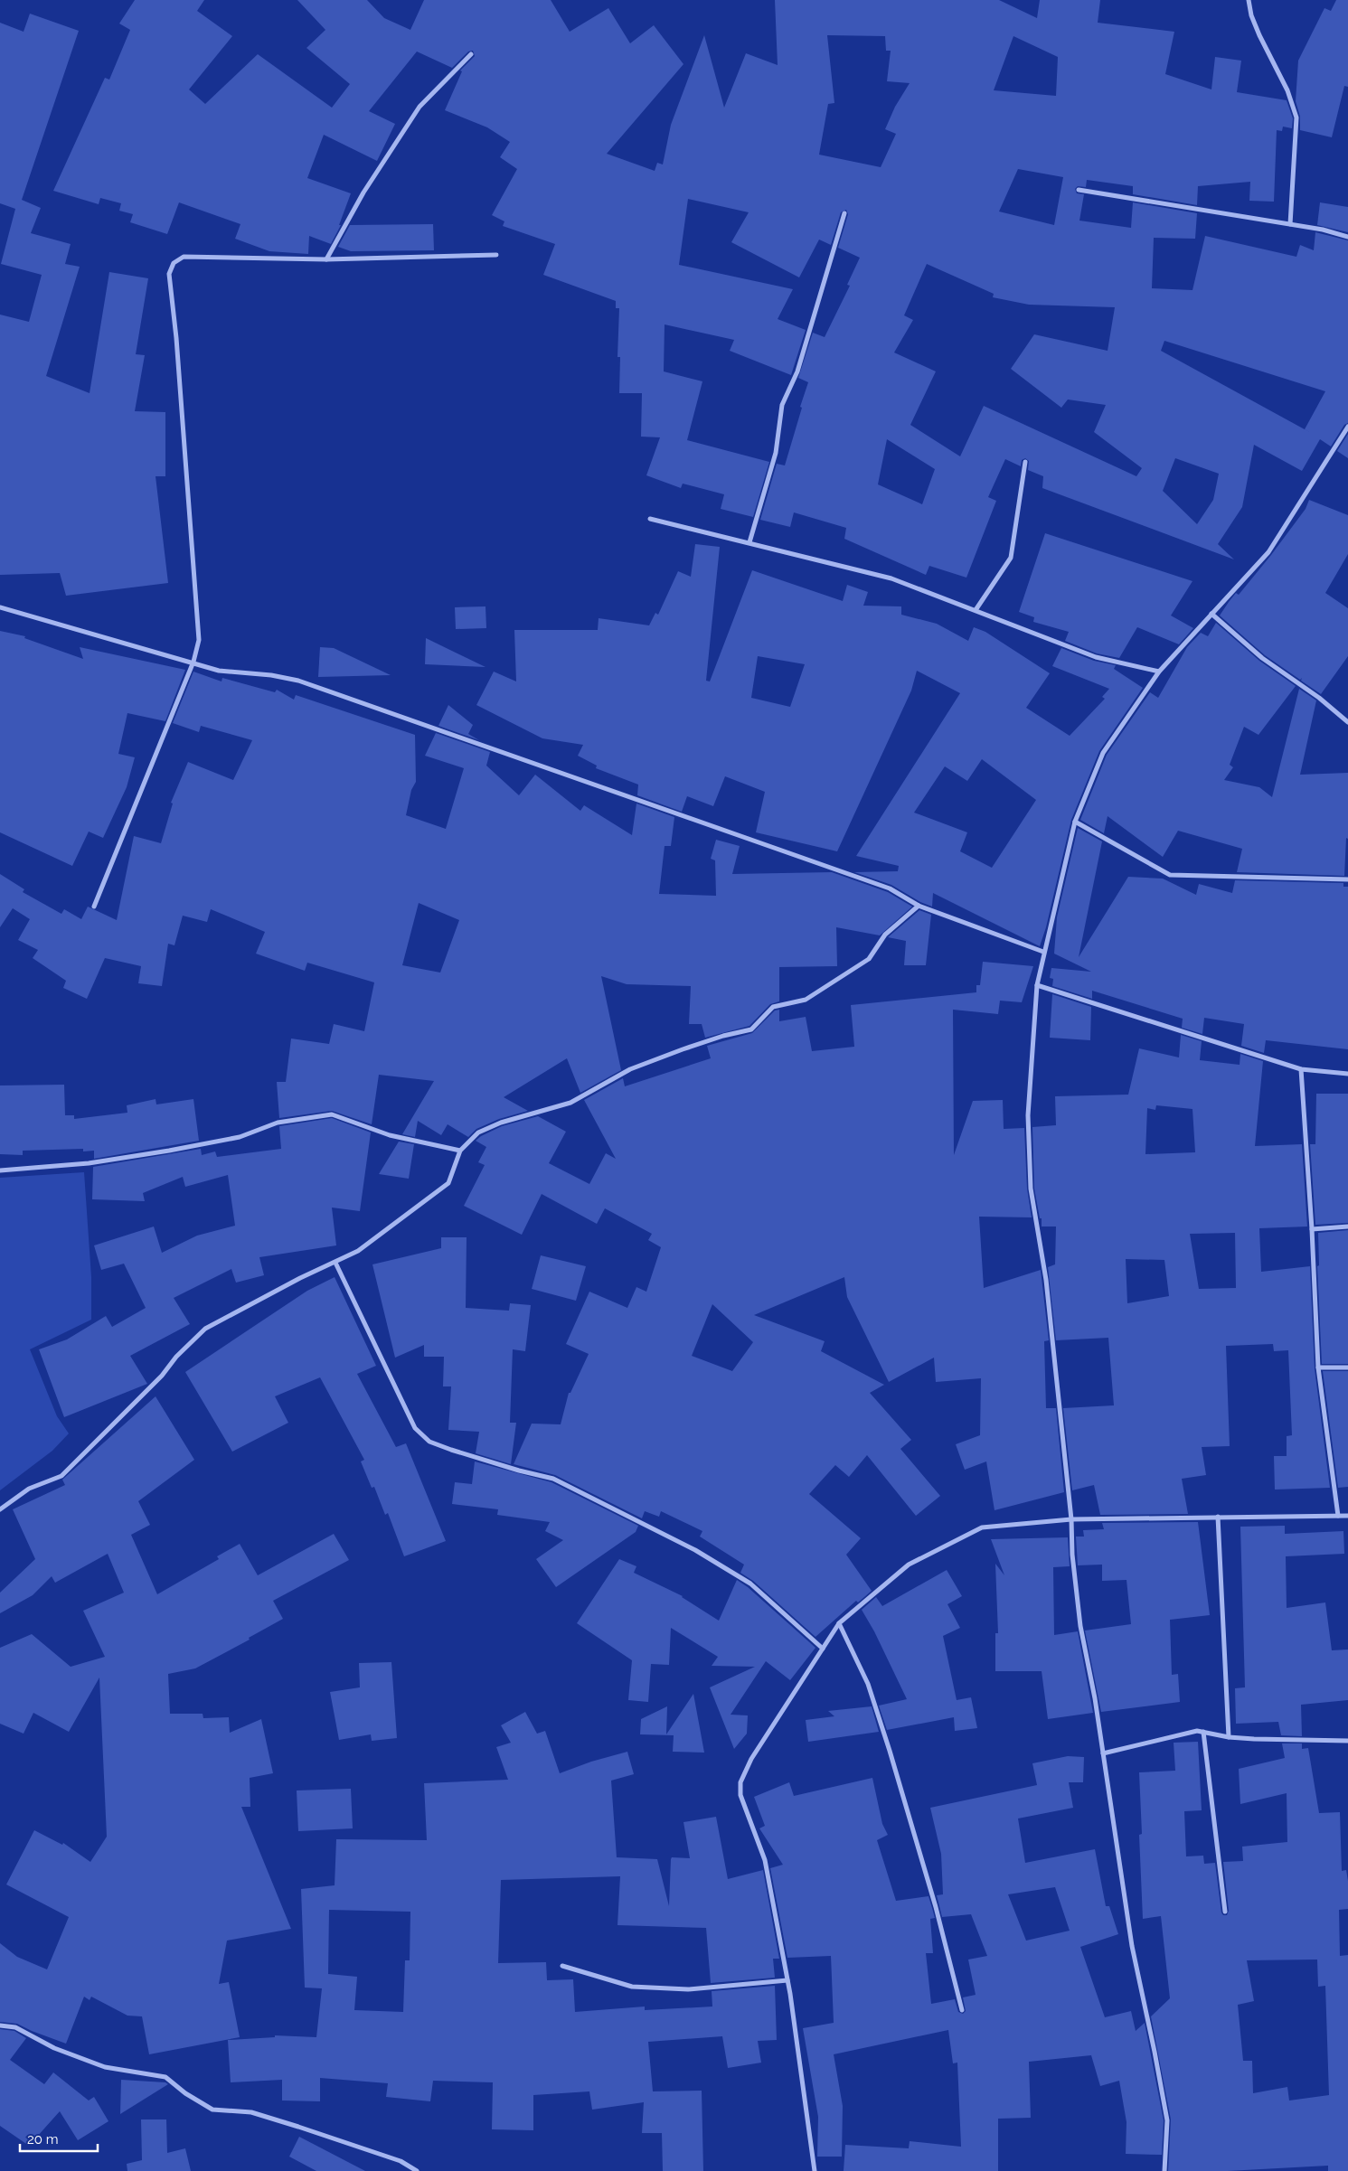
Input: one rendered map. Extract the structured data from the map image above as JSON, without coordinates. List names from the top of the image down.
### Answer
{
  "scale_bar": "20 m"
}
